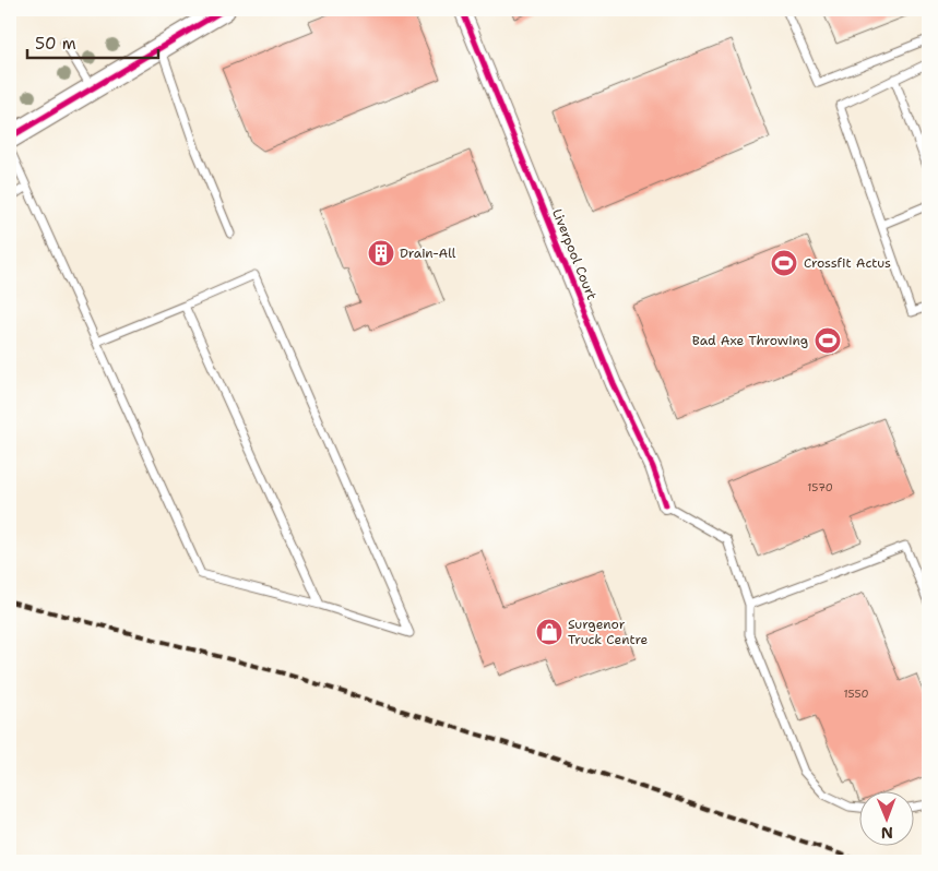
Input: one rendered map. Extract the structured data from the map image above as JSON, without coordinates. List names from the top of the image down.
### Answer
{
  "streets": {
    "street": ["Liverpool Court"]
  },
  "places": {
    "building": ["Drain-All"],
    "sports": ["Crossfit Actus", "Bad Axe Throwing"],
    "shop": ["Surgenor Truck Centre"]
  },
  "house_numbers": ["1570", "1550"],
  "scale_bar": "50 m",
  "north": "bottom"
}
